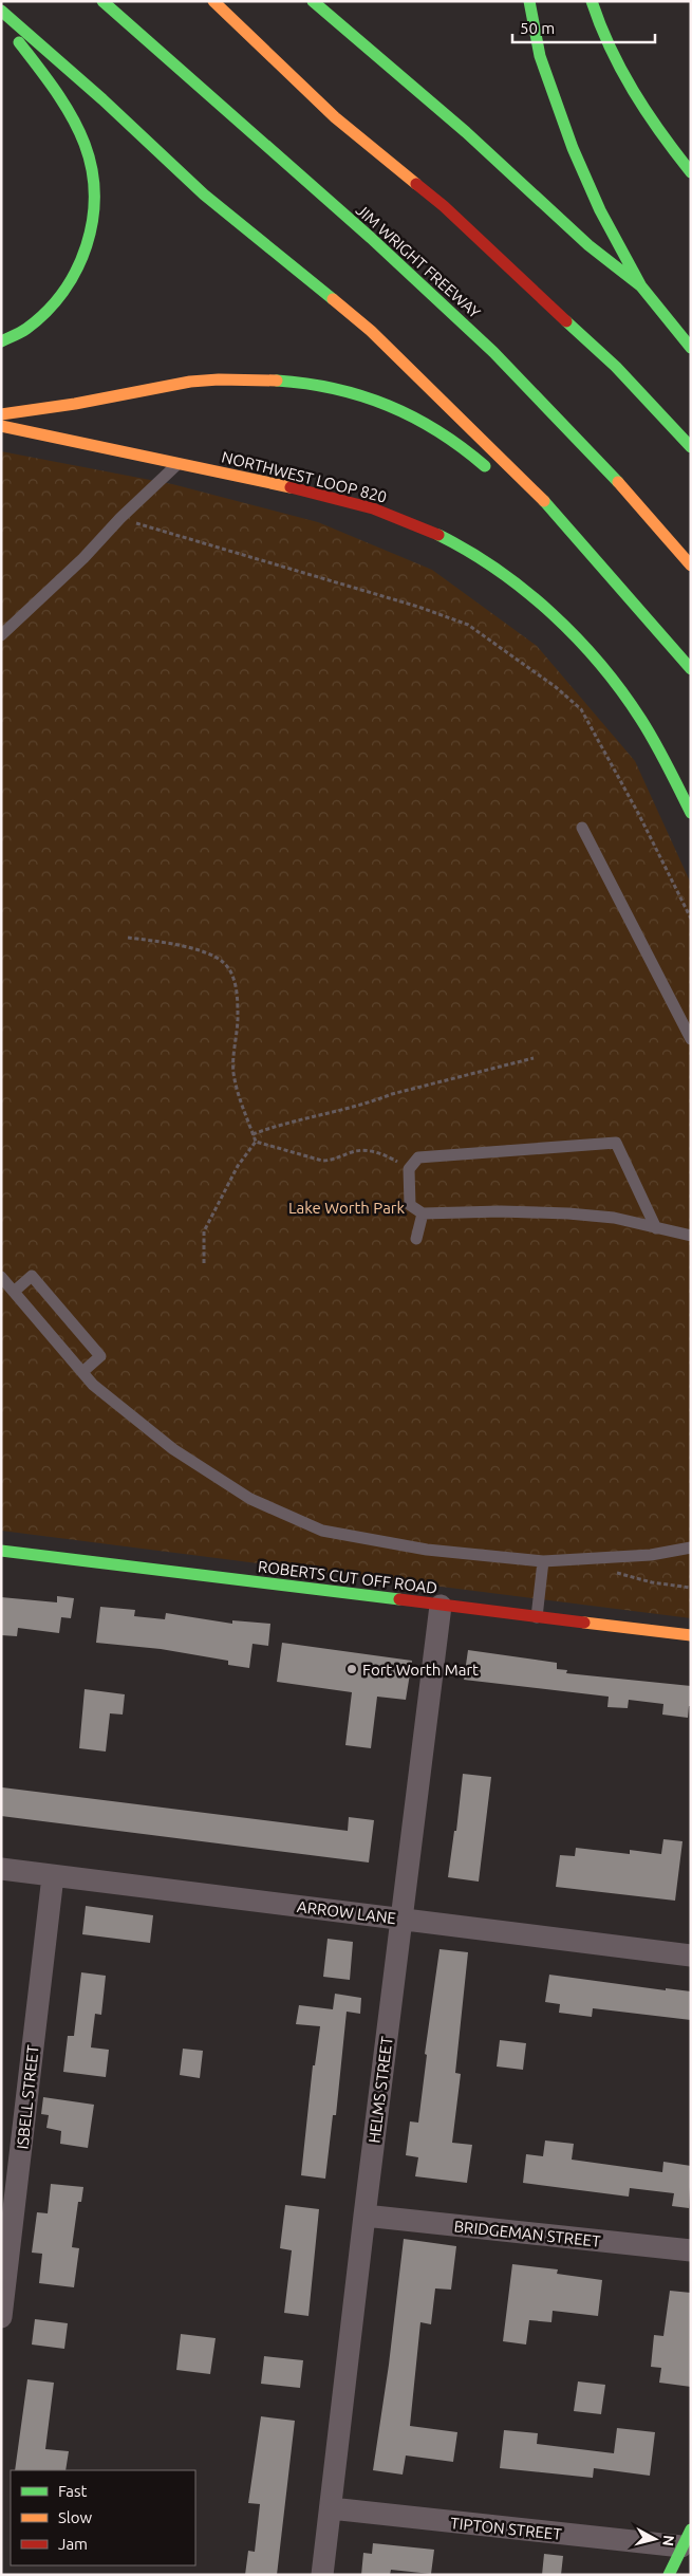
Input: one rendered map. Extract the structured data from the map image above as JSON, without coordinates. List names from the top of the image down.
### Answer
{
  "streets": {
    "main road": ["JIM WRIGHT FREEWAY", "NORTHWEST LOOP 820", "ROBERTS CUT OFF ROAD"],
    "street": [
      "ARROW LANE",
      "HELMS STREET",
      "ISBELL STREET",
      "BRIDGEMAN STREET",
      "TIPTON STREET"
    ]
  },
  "crossings": [
    ["ROBERTS CUT OFF ROAD", "HELMS STREET"],
    ["ARROW LANE", "HELMS STREET"],
    ["ARROW LANE", "ISBELL STREET"],
    ["HELMS STREET", "BRIDGEMAN STREET"],
    ["HELMS STREET", "TIPTON STREET"]
  ],
  "parks": ["Lake Worth Park"],
  "places": ["Fort Worth Mart"],
  "legend": ["Fast", "Slow", "Jam"],
  "scale_bar": "50 m",
  "north": "right"
}
